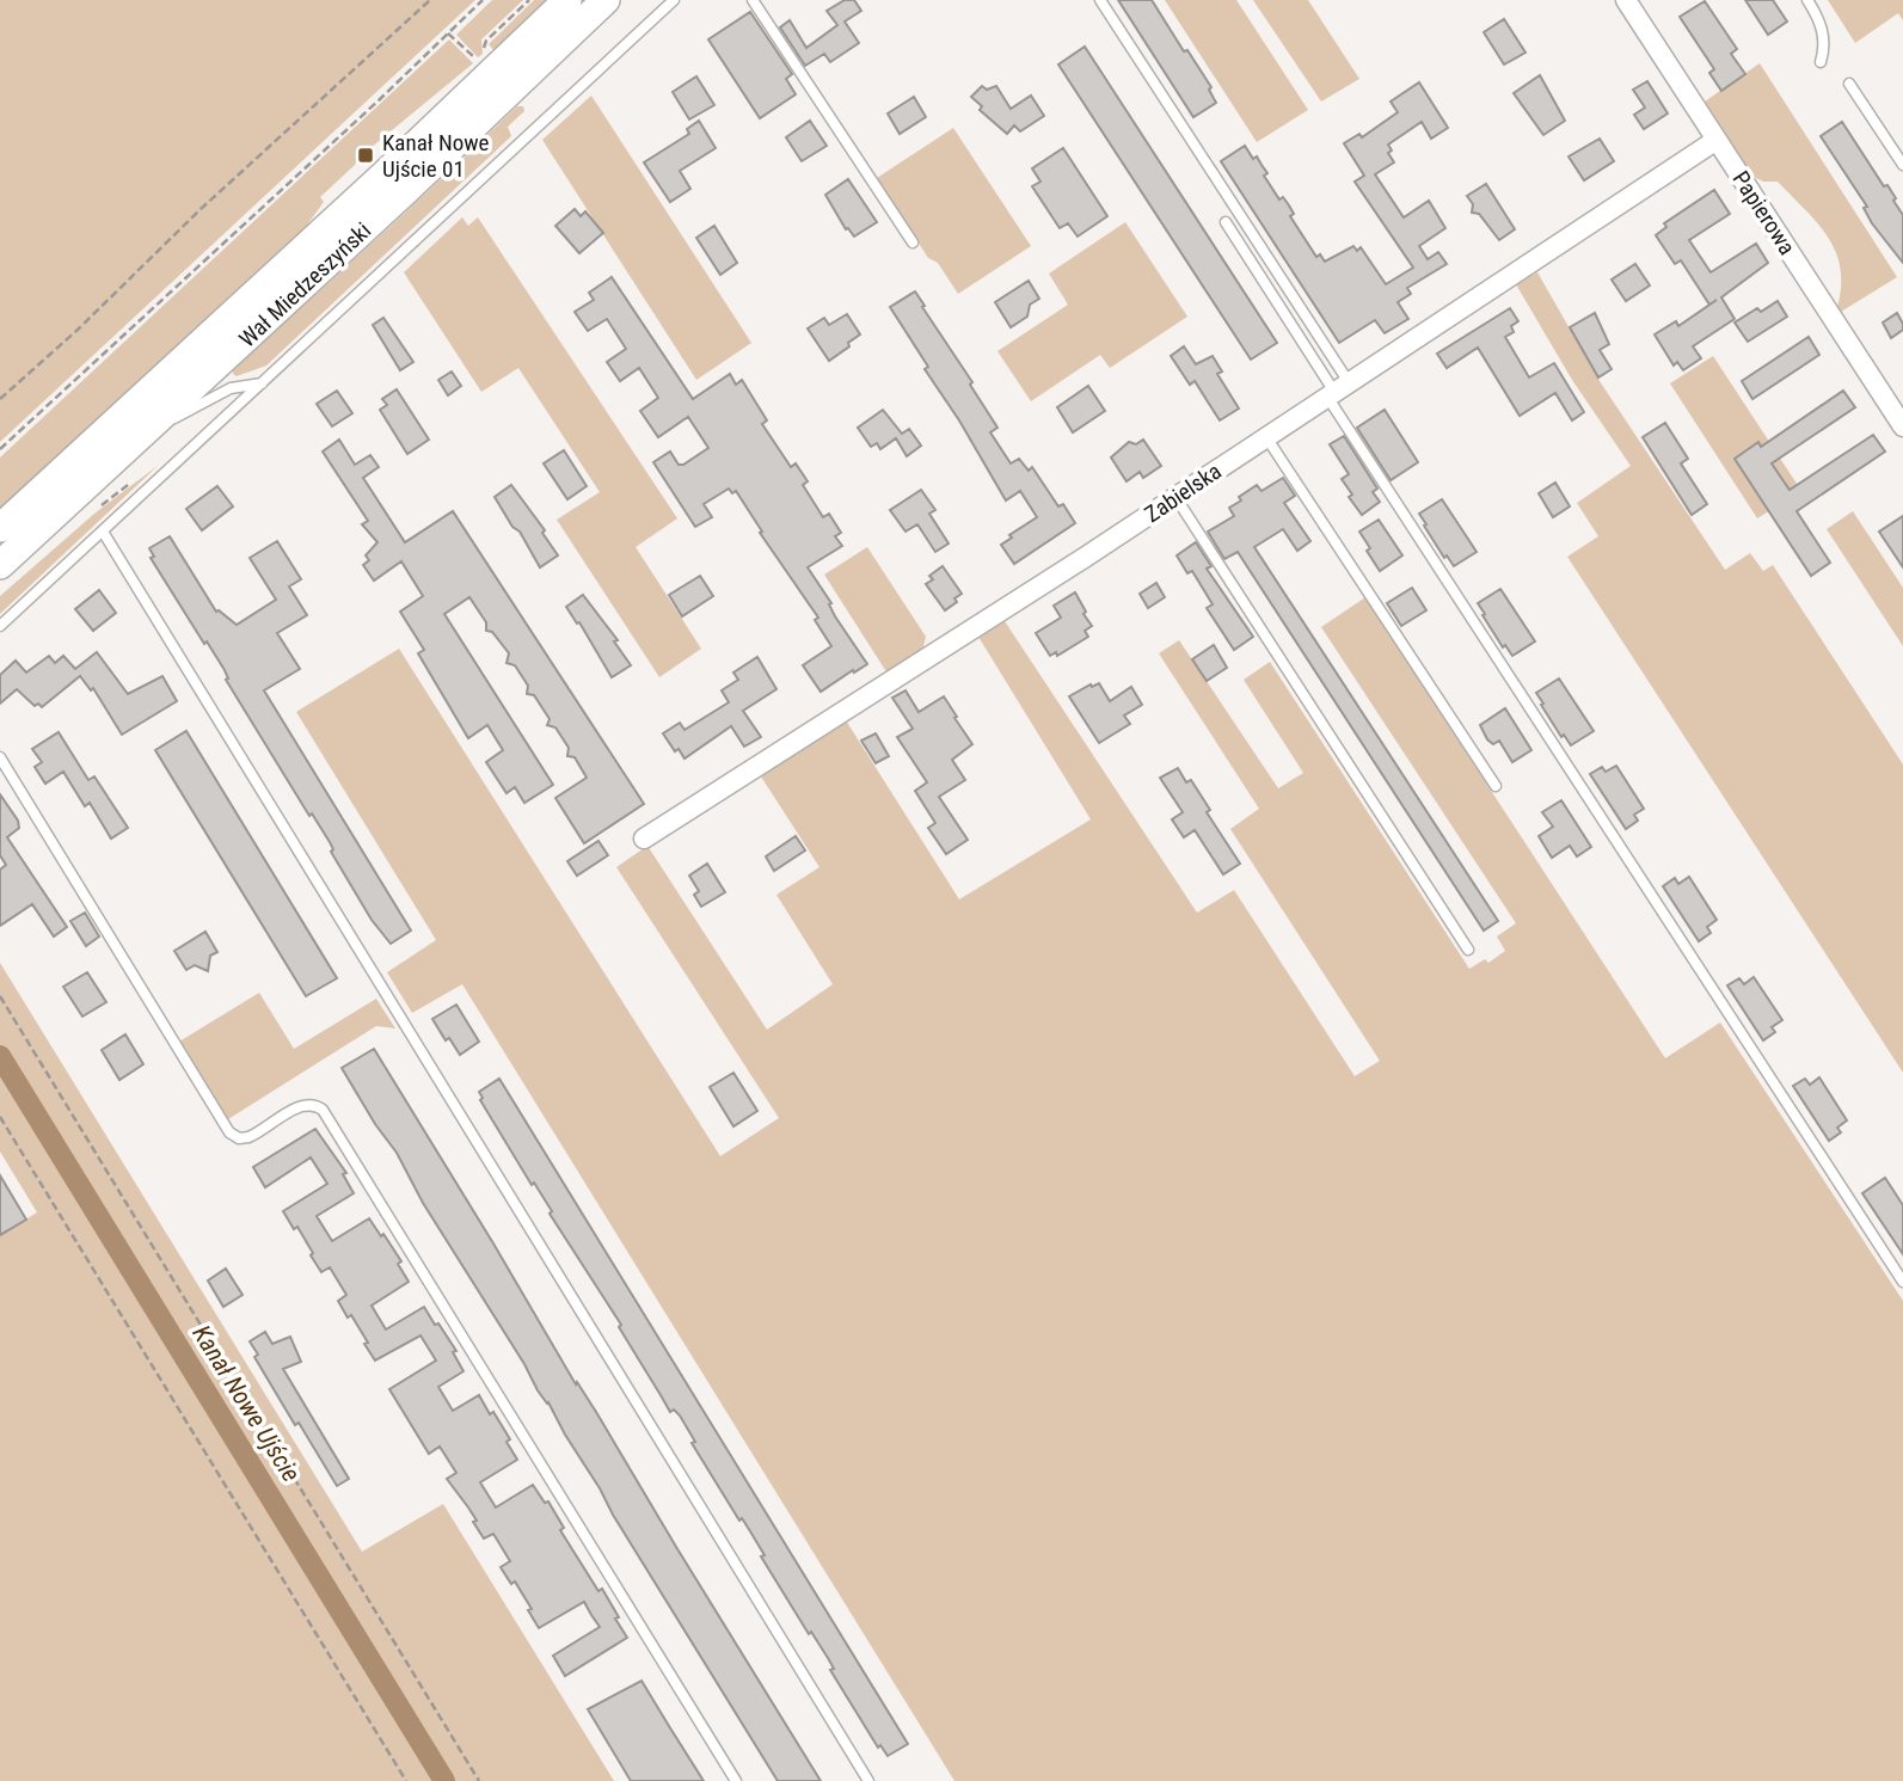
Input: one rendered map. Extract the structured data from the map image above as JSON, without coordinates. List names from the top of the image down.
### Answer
{
  "streets": {
    "main road": ["Wał Miedzeszyński"],
    "street": ["Papierowa", "Zabielska"]
  },
  "crossings": [
    ["Papierowa", "Zabielska"]
  ],
  "water": ["Kanał Nowe Ujście"],
  "places": {
    "transit": ["Kanał Nowe Ujście 01"]
  }
}
